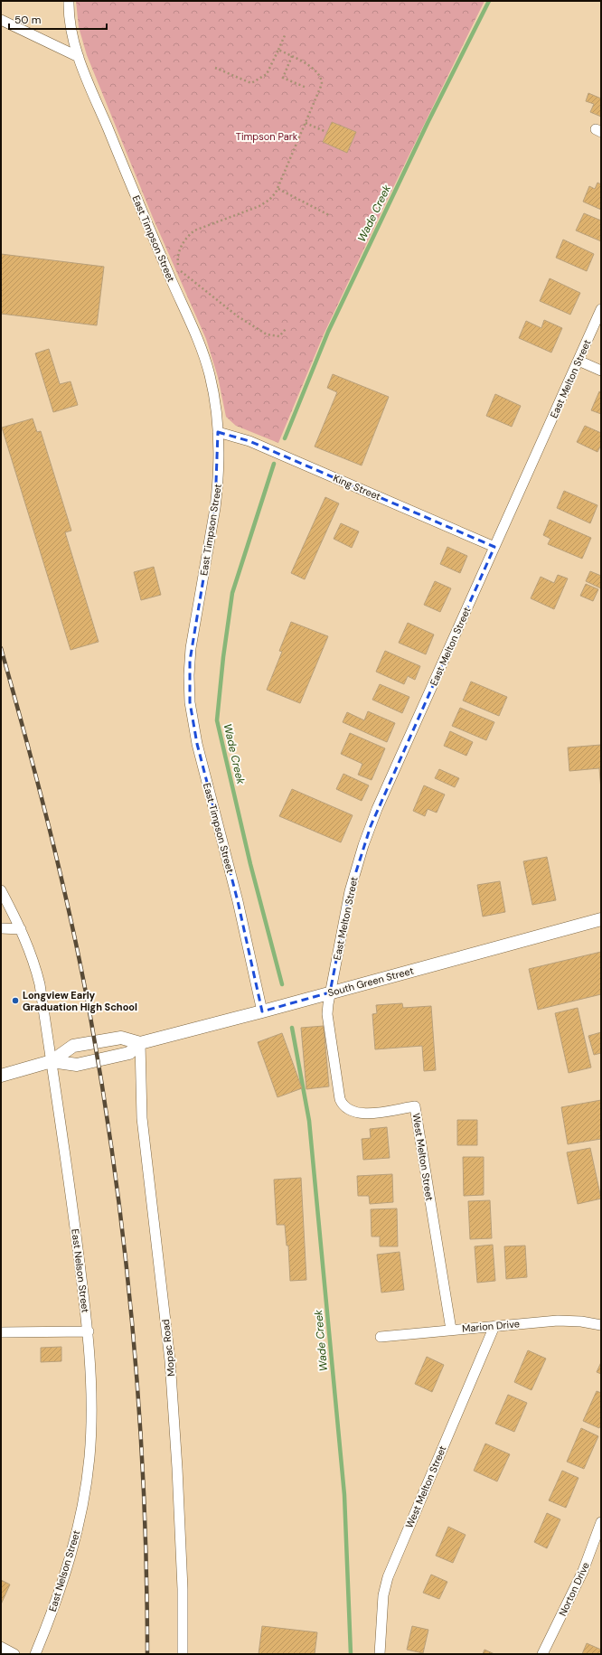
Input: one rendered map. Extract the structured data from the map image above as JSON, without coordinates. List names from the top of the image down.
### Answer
{
  "streets": {
    "street": [
      "East Timpson Street",
      "East Melton Street",
      "King Street",
      "South Green Street",
      "West Melton Street",
      "East Nelson Street",
      "Marion Drive",
      "Mopac Road",
      "Norton Drive"
    ]
  },
  "crossings": [
    ["East Timpson Street", "King Street"],
    ["East Timpson Street", "South Green Street"],
    ["East Melton Street", "King Street"],
    ["East Melton Street", "South Green Street"],
    ["East Melton Street", "West Melton Street"],
    ["South Green Street", "West Melton Street"],
    ["South Green Street", "East Nelson Street"],
    ["South Green Street", "Mopac Road"],
    ["West Melton Street", "Marion Drive"]
  ],
  "water": ["Wade Creek"],
  "parks": ["Timpson Park"],
  "places": ["Longview Early Graduation High School"],
  "scale_bar": "50 m"
}
